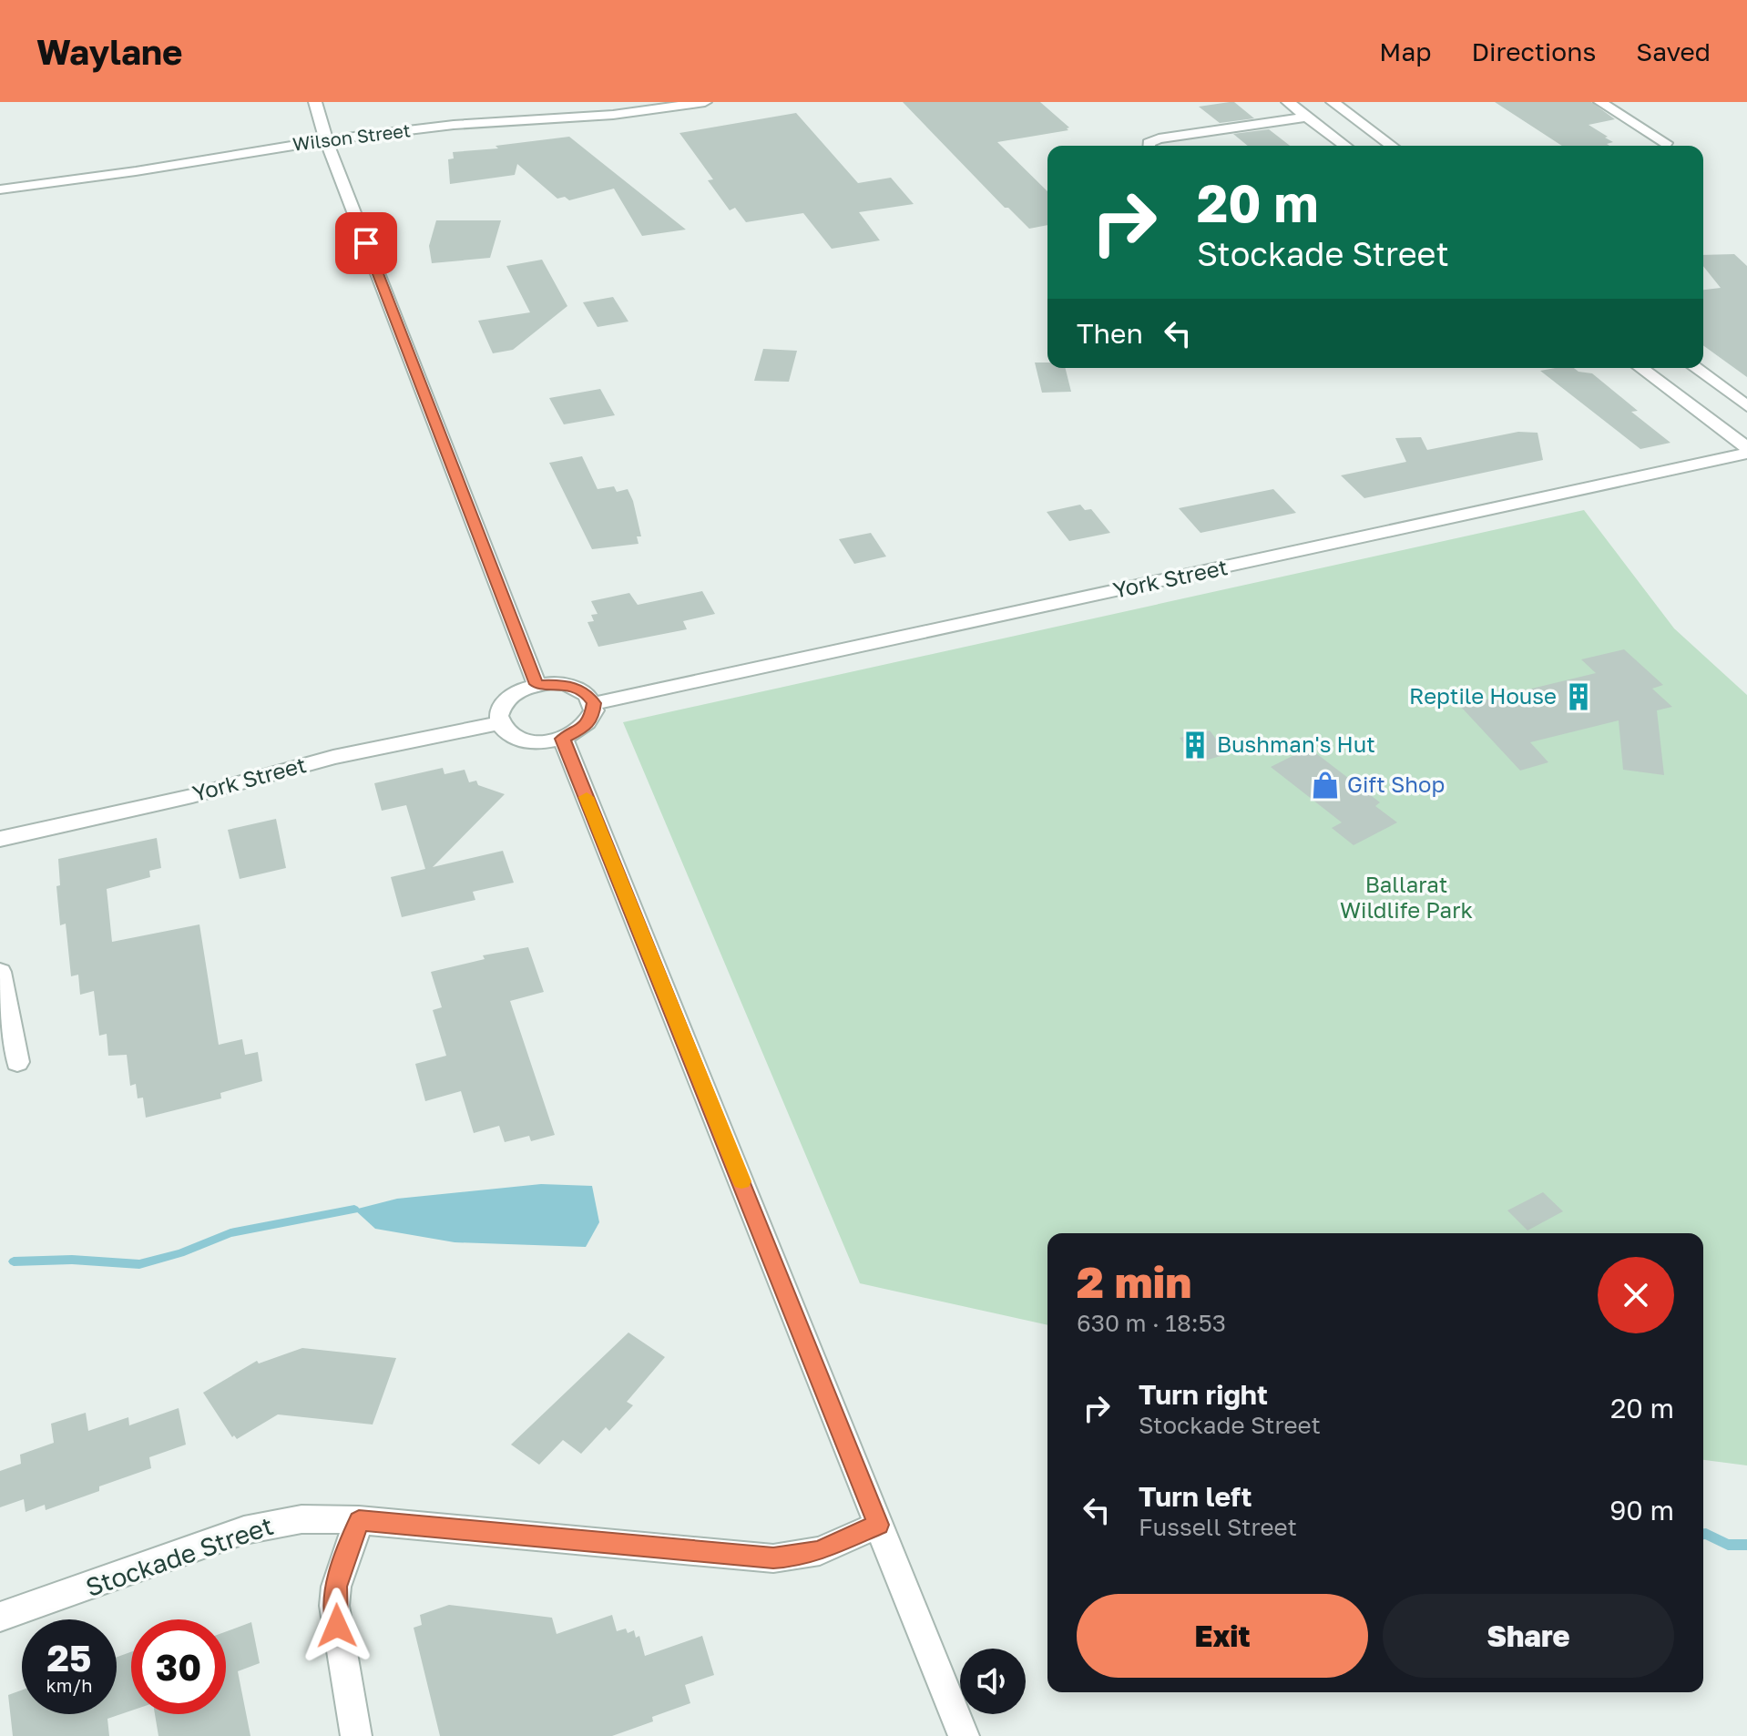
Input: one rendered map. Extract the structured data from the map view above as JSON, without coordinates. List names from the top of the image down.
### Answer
{
  "streets": {
    "street": ["Wilson Street", "York Street", "Stockade Street"]
  },
  "parks": ["Ballarat Wildlife Park"],
  "places": {
    "building": ["Reptile House", "Bushman's Hut"],
    "shop": ["Gift Shop"]
  },
  "page": {
    "header": "Waylane",
    "nav": ["Map", "Directions", "Saved"],
    "turn": ["20 m", "Stockade Street"],
    "then": "Then",
    "heading": ["2 min", "630 m · 18:53"],
    "list": [
      {
        "name": "Turn right",
        "note": "Stockade Street",
        "value": "20 m"
      },
      {
        "name": "Turn left",
        "note": "Fussell Street",
        "value": "90 m"
      }
    ],
    "buttons": ["Exit", "Share"],
    "speed": "25 km/h",
    "limit": "30"
  }
}
